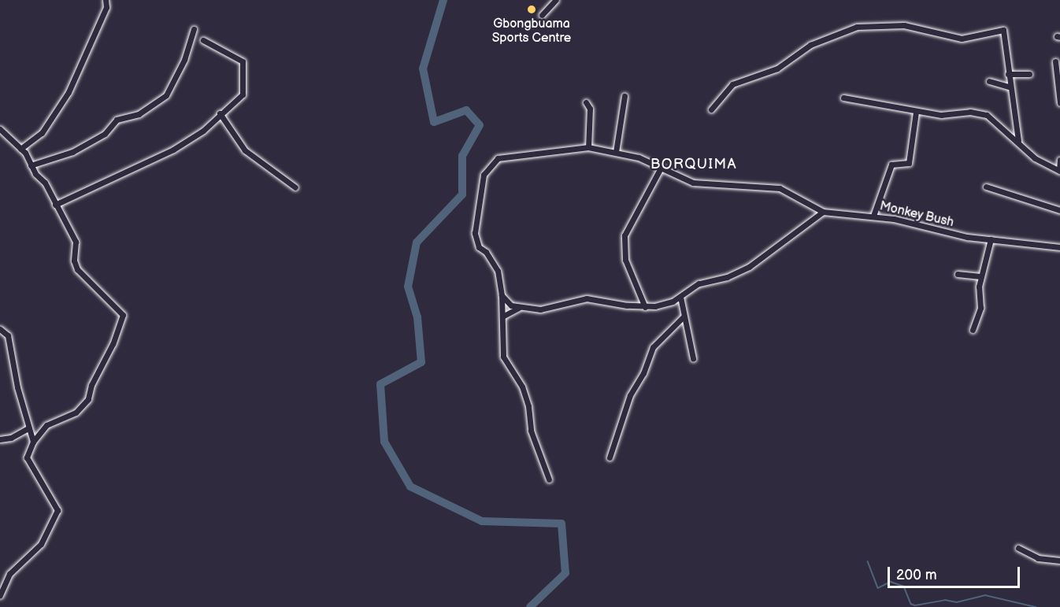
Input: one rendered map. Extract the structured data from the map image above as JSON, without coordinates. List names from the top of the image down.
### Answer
{
  "streets": {
    "street": ["Monkey Bush"]
  },
  "districts": ["BORQUIMA"],
  "places": ["Gbongbuama Sports Centre"],
  "scale_bar": "200 m"
}
